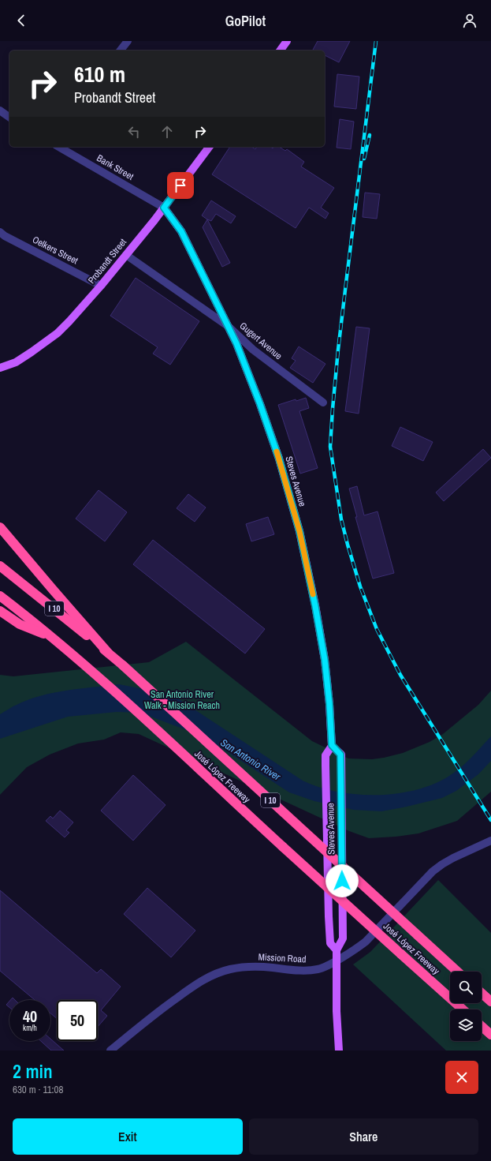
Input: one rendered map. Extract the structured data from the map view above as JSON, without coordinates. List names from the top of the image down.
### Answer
{
  "streets": {
    "highway": ["I 10", "José López Freeway"],
    "main road": ["Probandt Street", "Steves Avenue"],
    "street": [
      "Bank Street",
      "Oelkers Street",
      "Gugert Avenue",
      "Mission Road"
    ]
  },
  "crossings": [
    ["Bank Street", "Probandt Street"],
    ["Bank Street", "Steves Avenue"],
    ["Oelkers Street", "Probandt Street"],
    ["Probandt Street", "Gugert Avenue"],
    ["Probandt Street", "Steves Avenue"],
    ["Gugert Avenue", "Steves Avenue"],
    ["Steves Avenue", "Mission Road"]
  ],
  "water": ["San Antonio River"],
  "parks": ["San Antonio River Walk - Mission Reach"],
  "page": {
    "header": "GoPilot",
    "turn": ["610 m", "Probandt Street"],
    "speed": "40 km/h",
    "limit": "50",
    "heading": ["2 min", "630 m · 11:08"],
    "buttons": ["Exit", "Share"]
  }
}
